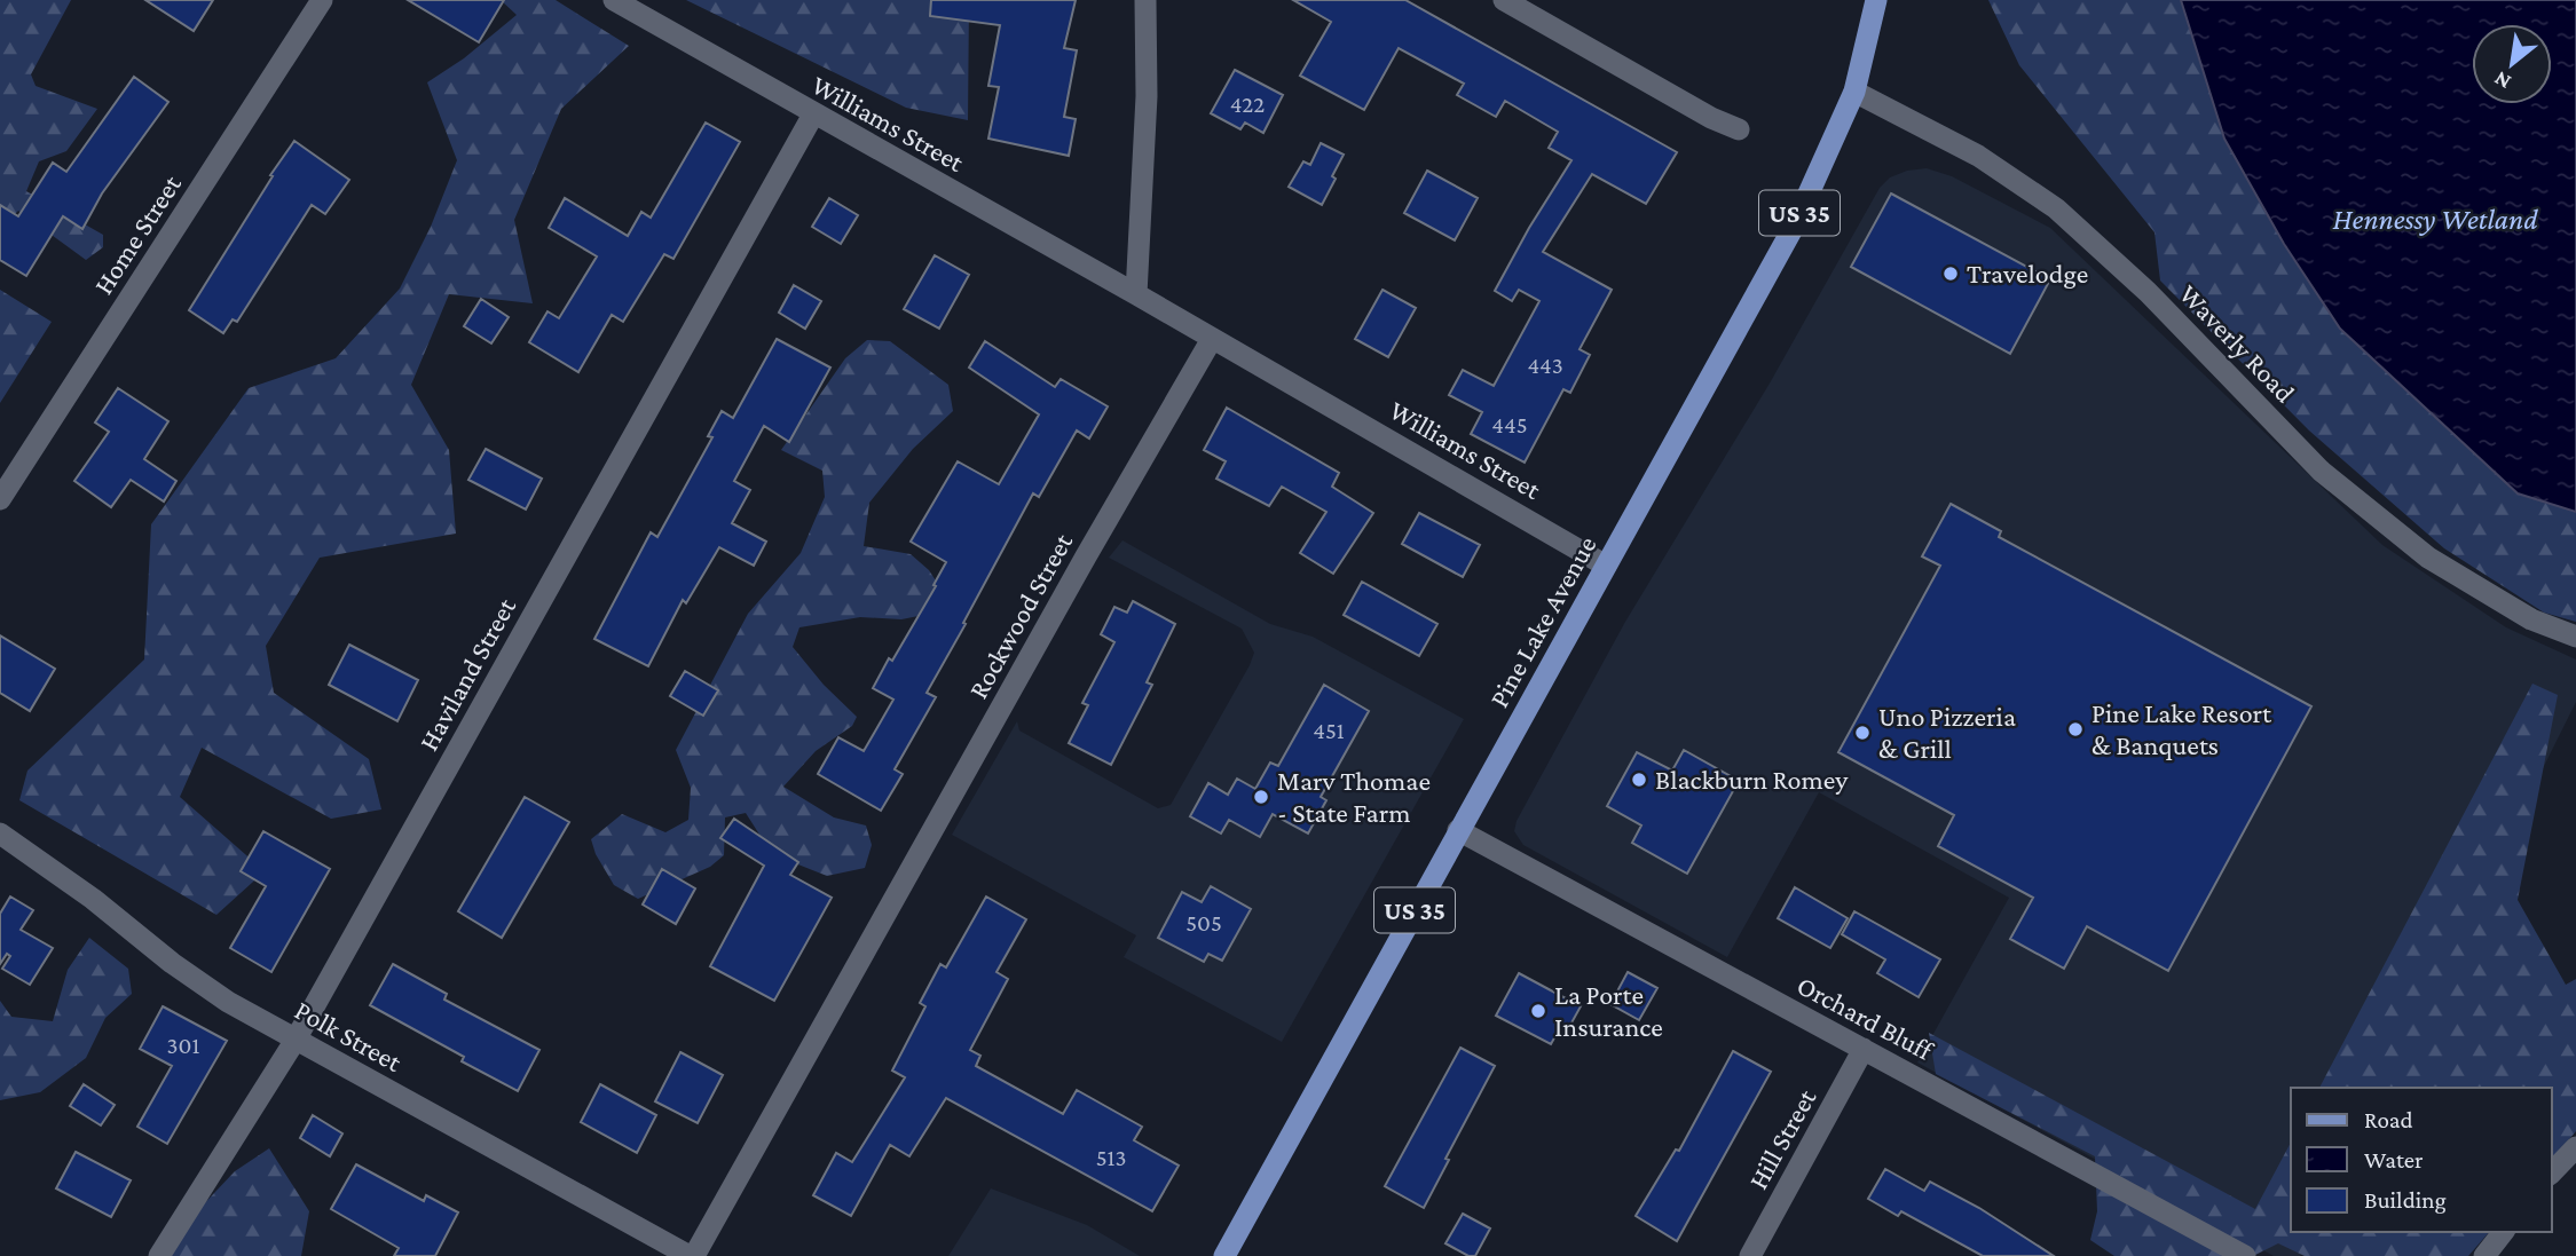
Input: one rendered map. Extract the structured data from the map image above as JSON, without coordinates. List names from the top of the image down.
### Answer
{
  "streets": {
    "main road": ["US 35", "Pine Lake Avenue"],
    "street": [
      "Williams Street",
      "Home Street",
      "Waverly Road",
      "Rockwood Street",
      "Haviland Street",
      "Orchard Bluff",
      "Polk Street",
      "Hill Street"
    ]
  },
  "crossings": [
    ["Williams Street", "Rockwood Street"],
    ["Williams Street", "Pine Lake Avenue"],
    ["Williams Street", "Haviland Street"],
    ["Waverly Road", "Pine Lake Avenue"],
    ["Rockwood Street", "Polk Street"],
    ["Pine Lake Avenue", "Orchard Bluff"],
    ["Haviland Street", "Polk Street"],
    ["Orchard Bluff", "Hill Street"]
  ],
  "water": ["Hennessy Wetland"],
  "places": [
    "Travelodge",
    "Pine Lake Resort & Banquets",
    "Uno Pizzeria & Grill",
    "Blackburn Romey",
    "Marv Thomae - State Farm",
    "La Porte Insurance"
  ],
  "house_numbers": [
    "422",
    "443",
    "445",
    "451",
    "505",
    "301",
    "513"
  ],
  "legend": ["Road", "Water", "Building"],
  "north": "bottom left"
}
